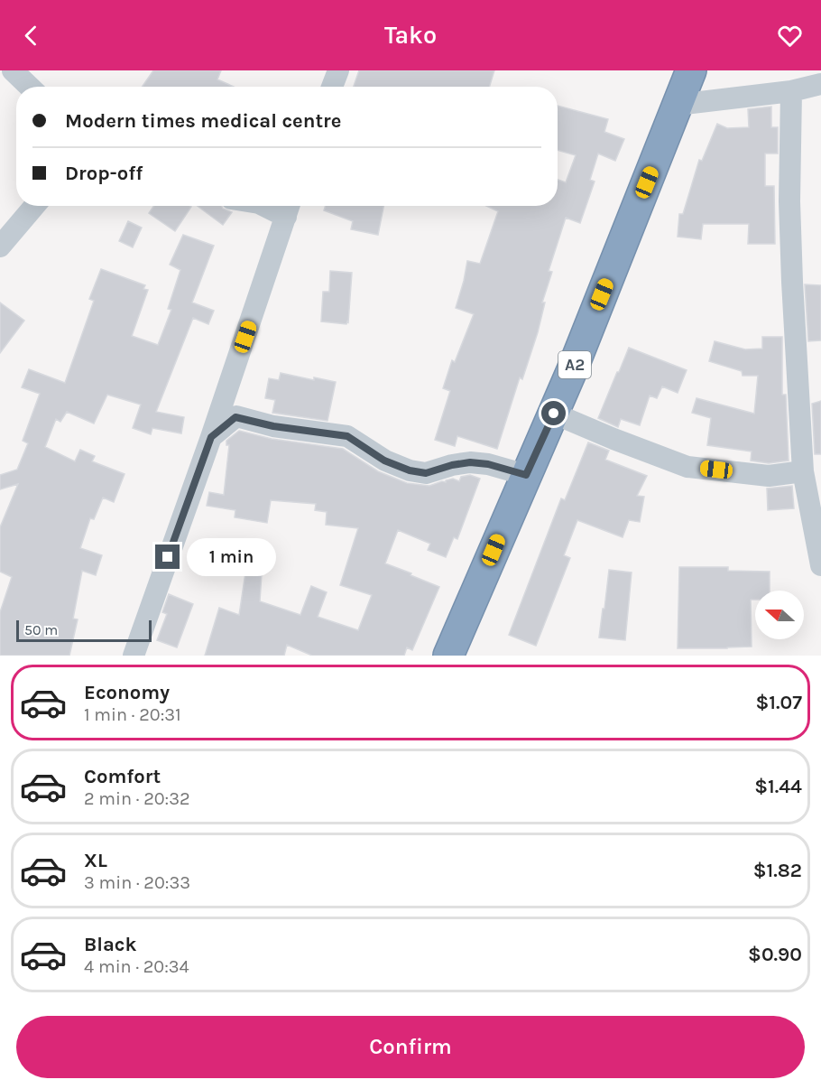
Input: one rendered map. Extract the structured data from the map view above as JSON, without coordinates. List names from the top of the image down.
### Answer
{
  "streets": {
    "highway": ["A2"]
  },
  "scale_bar": "50 m",
  "north": "left",
  "page": {
    "header": "Tako",
    "banner": ["Modern times medical centre", "Drop-off"],
    "bubble": "1 min",
    "scale": "50 m",
    "list": [
      {
        "name": "Economy",
        "note": "1 min · 20:31",
        "value": "$1.07"
      },
      {
        "name": "Comfort",
        "note": "2 min · 20:32",
        "value": "$1.44"
      },
      {
        "name": "XL",
        "note": "3 min · 20:33",
        "value": "$1.82"
      },
      {
        "name": "Black",
        "note": "4 min · 20:34",
        "value": "$0.90"
      }
    ],
    "buttons": "Confirm"
  }
}
